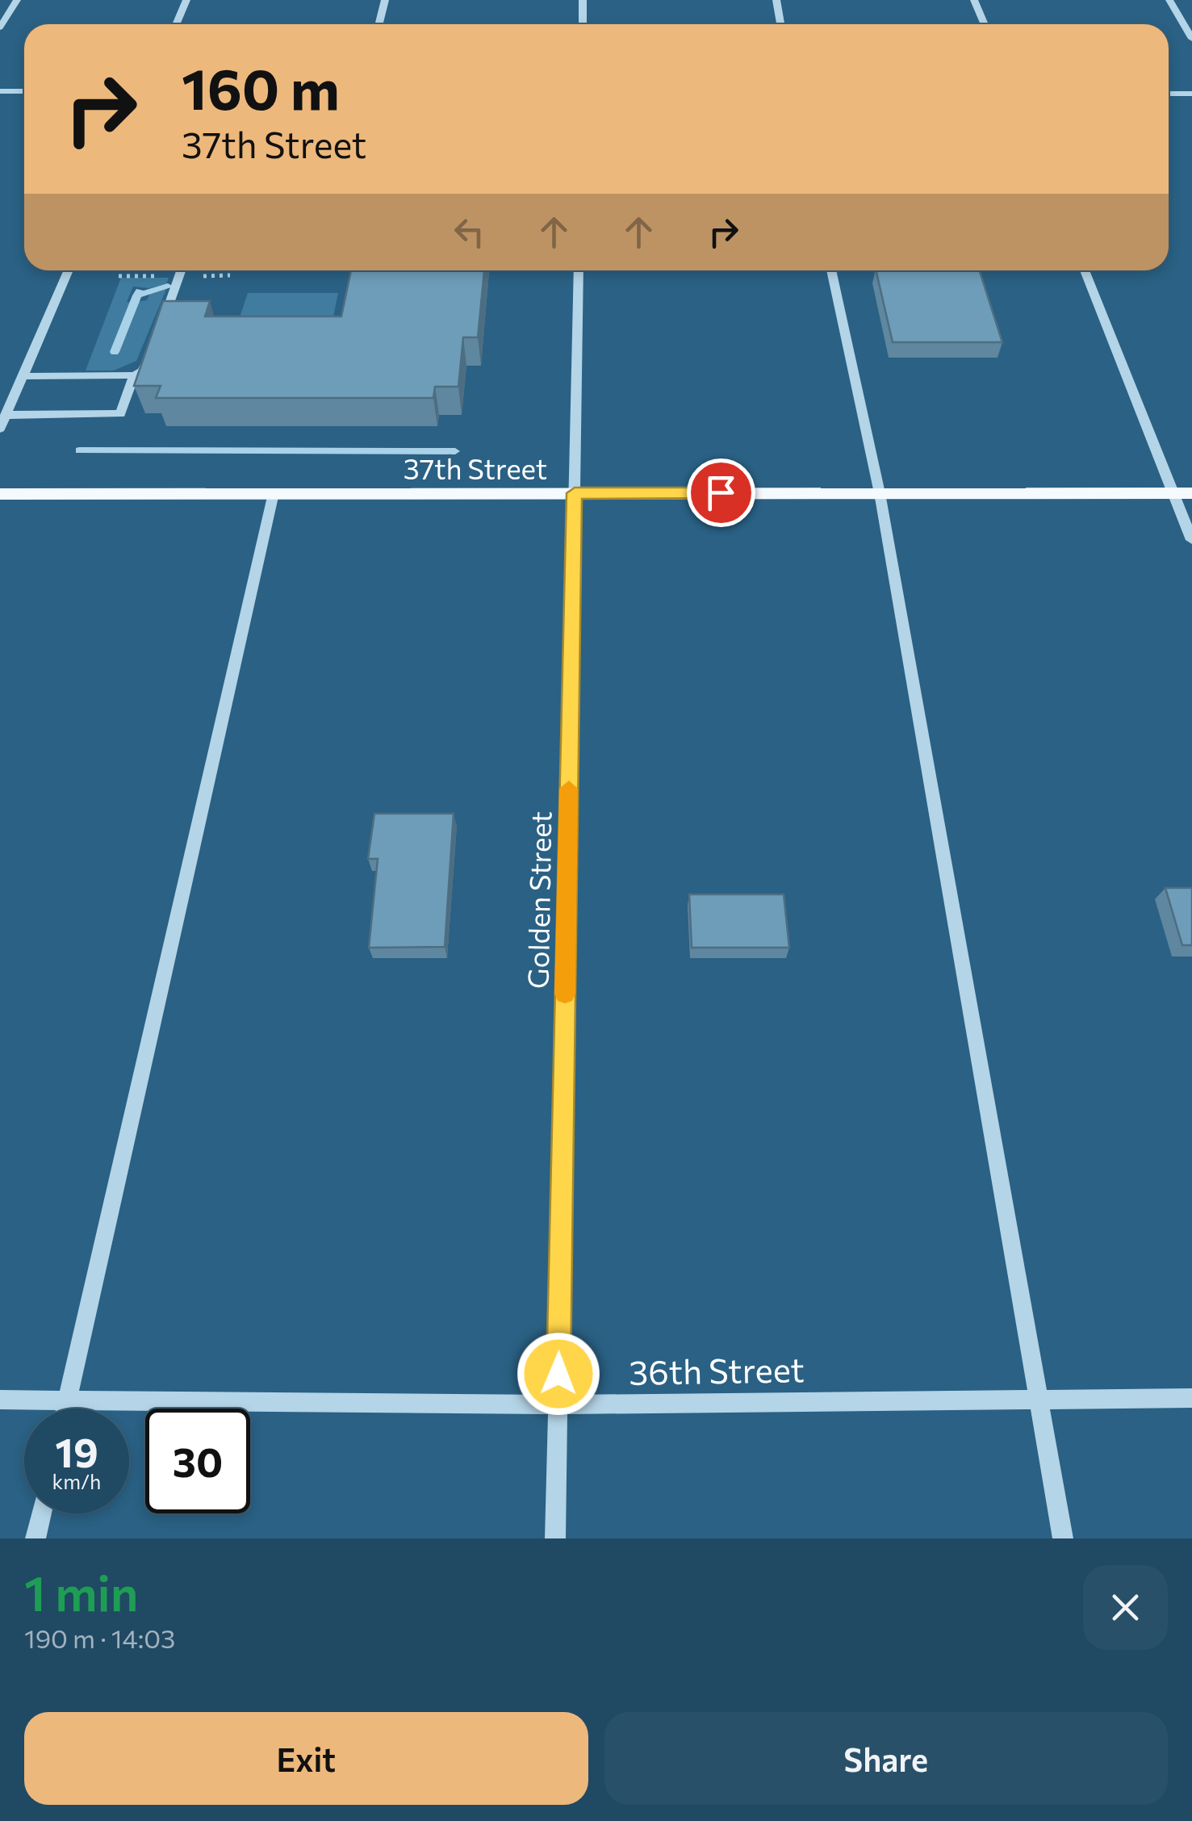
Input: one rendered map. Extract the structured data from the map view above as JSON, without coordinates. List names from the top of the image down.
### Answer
{
  "streets": {
    "main road": ["37th Street"],
    "street": ["Golden Street", "36th Street"]
  },
  "crossings": [
    ["37th Street", "Golden Street"],
    ["Golden Street", "36th Street"]
  ],
  "page": {
    "turn": ["160 m", "37th Street"],
    "speed": "19 km/h",
    "limit": "30",
    "heading": ["1 min", "190 m · 14:03"],
    "buttons": ["Exit", "Share"]
  }
}
